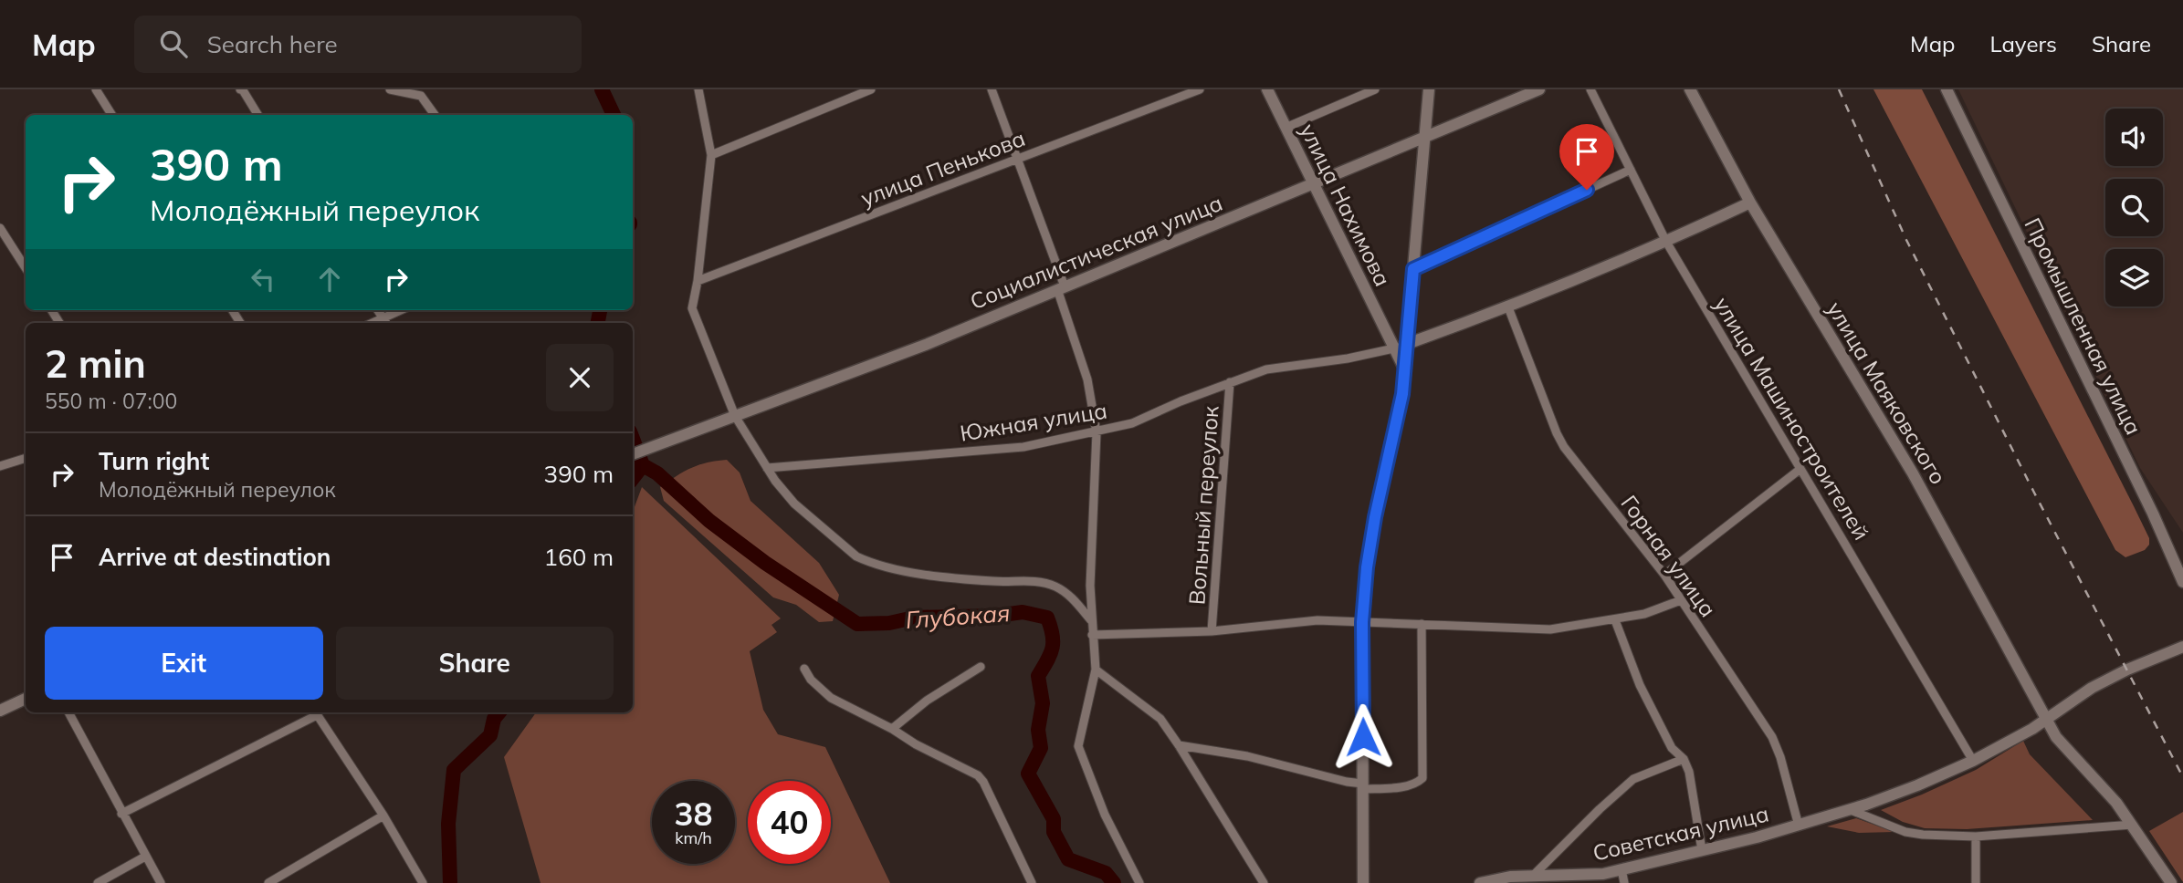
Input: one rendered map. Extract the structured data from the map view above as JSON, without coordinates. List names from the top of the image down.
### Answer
{
  "streets": {
    "main road": [
      "улица Нахимова",
      "Социалистическая улица",
      "Промышленная улица",
      "улица Маяковского",
      "Советская улица"
    ],
    "street": [
      "улица Пенькова",
      "улица Машиностроителей",
      "Южная улица",
      "Вольный переулок",
      "Горная улица"
    ]
  },
  "crossings": [
    ["улица Нахимова", "Социалистическая улица"],
    ["улица Нахимова", "Южная улица"],
    ["улица Маяковского", "Советская улица"],
    ["улица Машиностроителей", "Советская улица"],
    ["Южная улица", "Вольный переулок"],
    ["Горная улица", "Советская улица"]
  ],
  "water": ["Глубокая"],
  "page": {
    "header": "Map",
    "search": "Search here",
    "nav": ["Map", "Layers", "Share"],
    "turn": ["390 m", "Молодёжный переулок"],
    "heading": ["2 min", "550 m · 07:00"],
    "list": [
      {
        "name": "Turn right",
        "note": "Молодёжный переулок",
        "value": "390 m"
      },
      {
        "name": "Arrive at destination",
        "value": "160 m"
      }
    ],
    "buttons": ["Exit", "Share"],
    "speed": "38 km/h",
    "limit": "40"
  }
}
